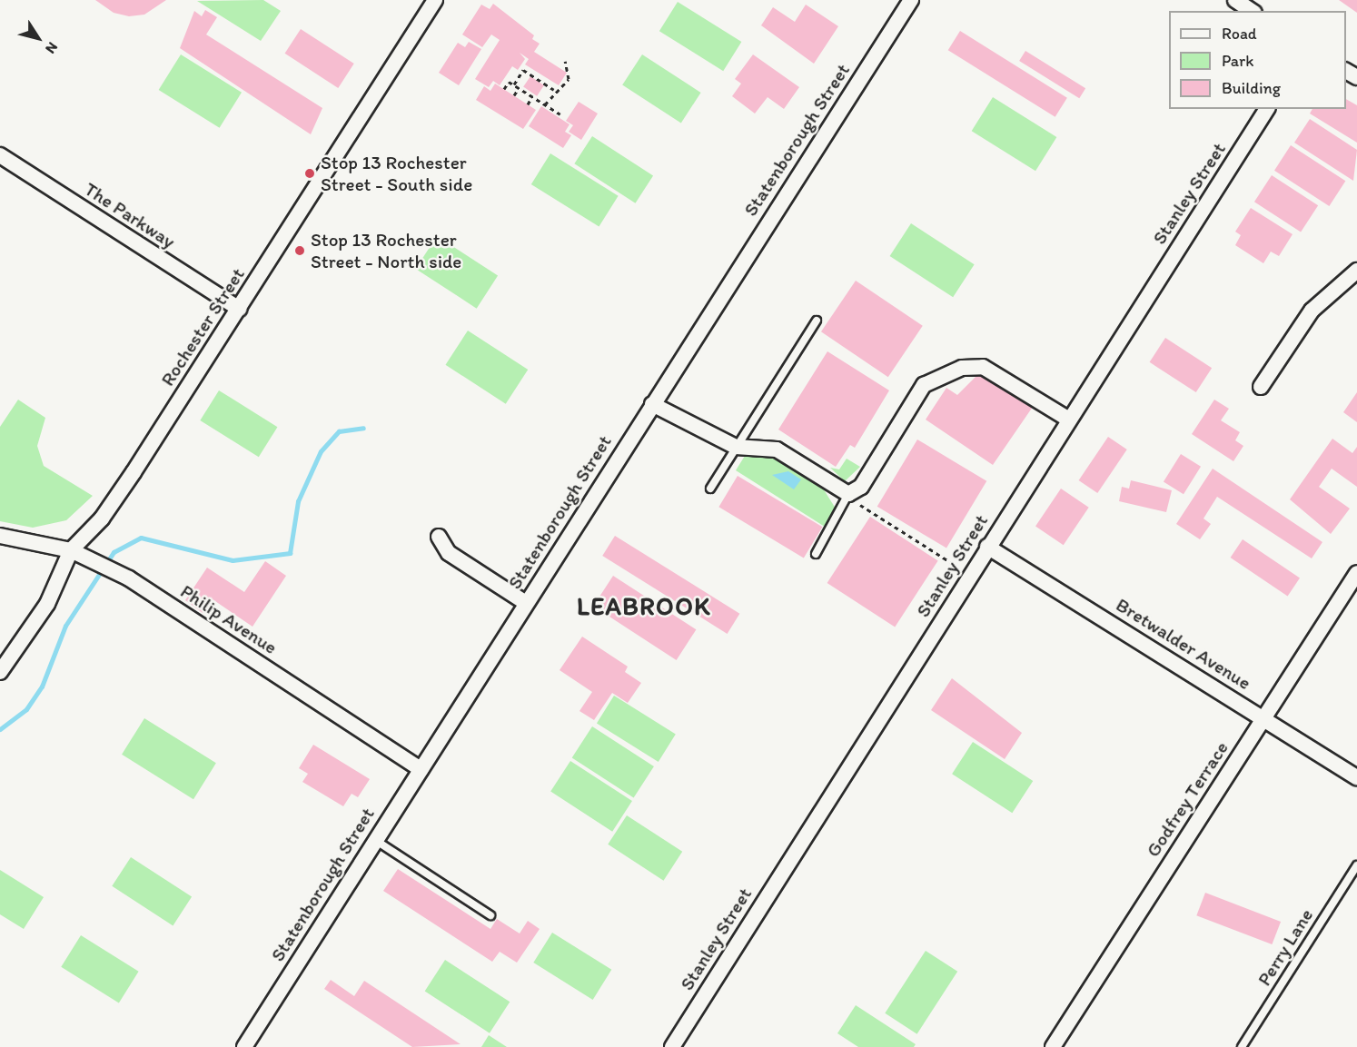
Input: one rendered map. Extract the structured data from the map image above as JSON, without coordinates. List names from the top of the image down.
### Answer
{
  "streets": {
    "street": [
      "Statenborough Street",
      "Stanley Street",
      "The Parkway",
      "Rochester Street",
      "Philip Avenue",
      "Bretwalder Avenue",
      "Godfrey Terrace"
    ],
    "lane": ["Perry Lane"]
  },
  "crossings": [
    ["Statenborough Street", "Philip Avenue"],
    ["Stanley Street", "Bretwalder Avenue"],
    ["The Parkway", "Rochester Street"],
    ["Rochester Street", "Philip Avenue"],
    ["Bretwalder Avenue", "Godfrey Terrace"]
  ],
  "districts": ["LEABROOK"],
  "places": ["Stop 13 Rochester Street - South side", "Stop 13 Rochester Street - North side"],
  "legend": ["Road", "Park", "Building"],
  "north": "bottom right"
}
